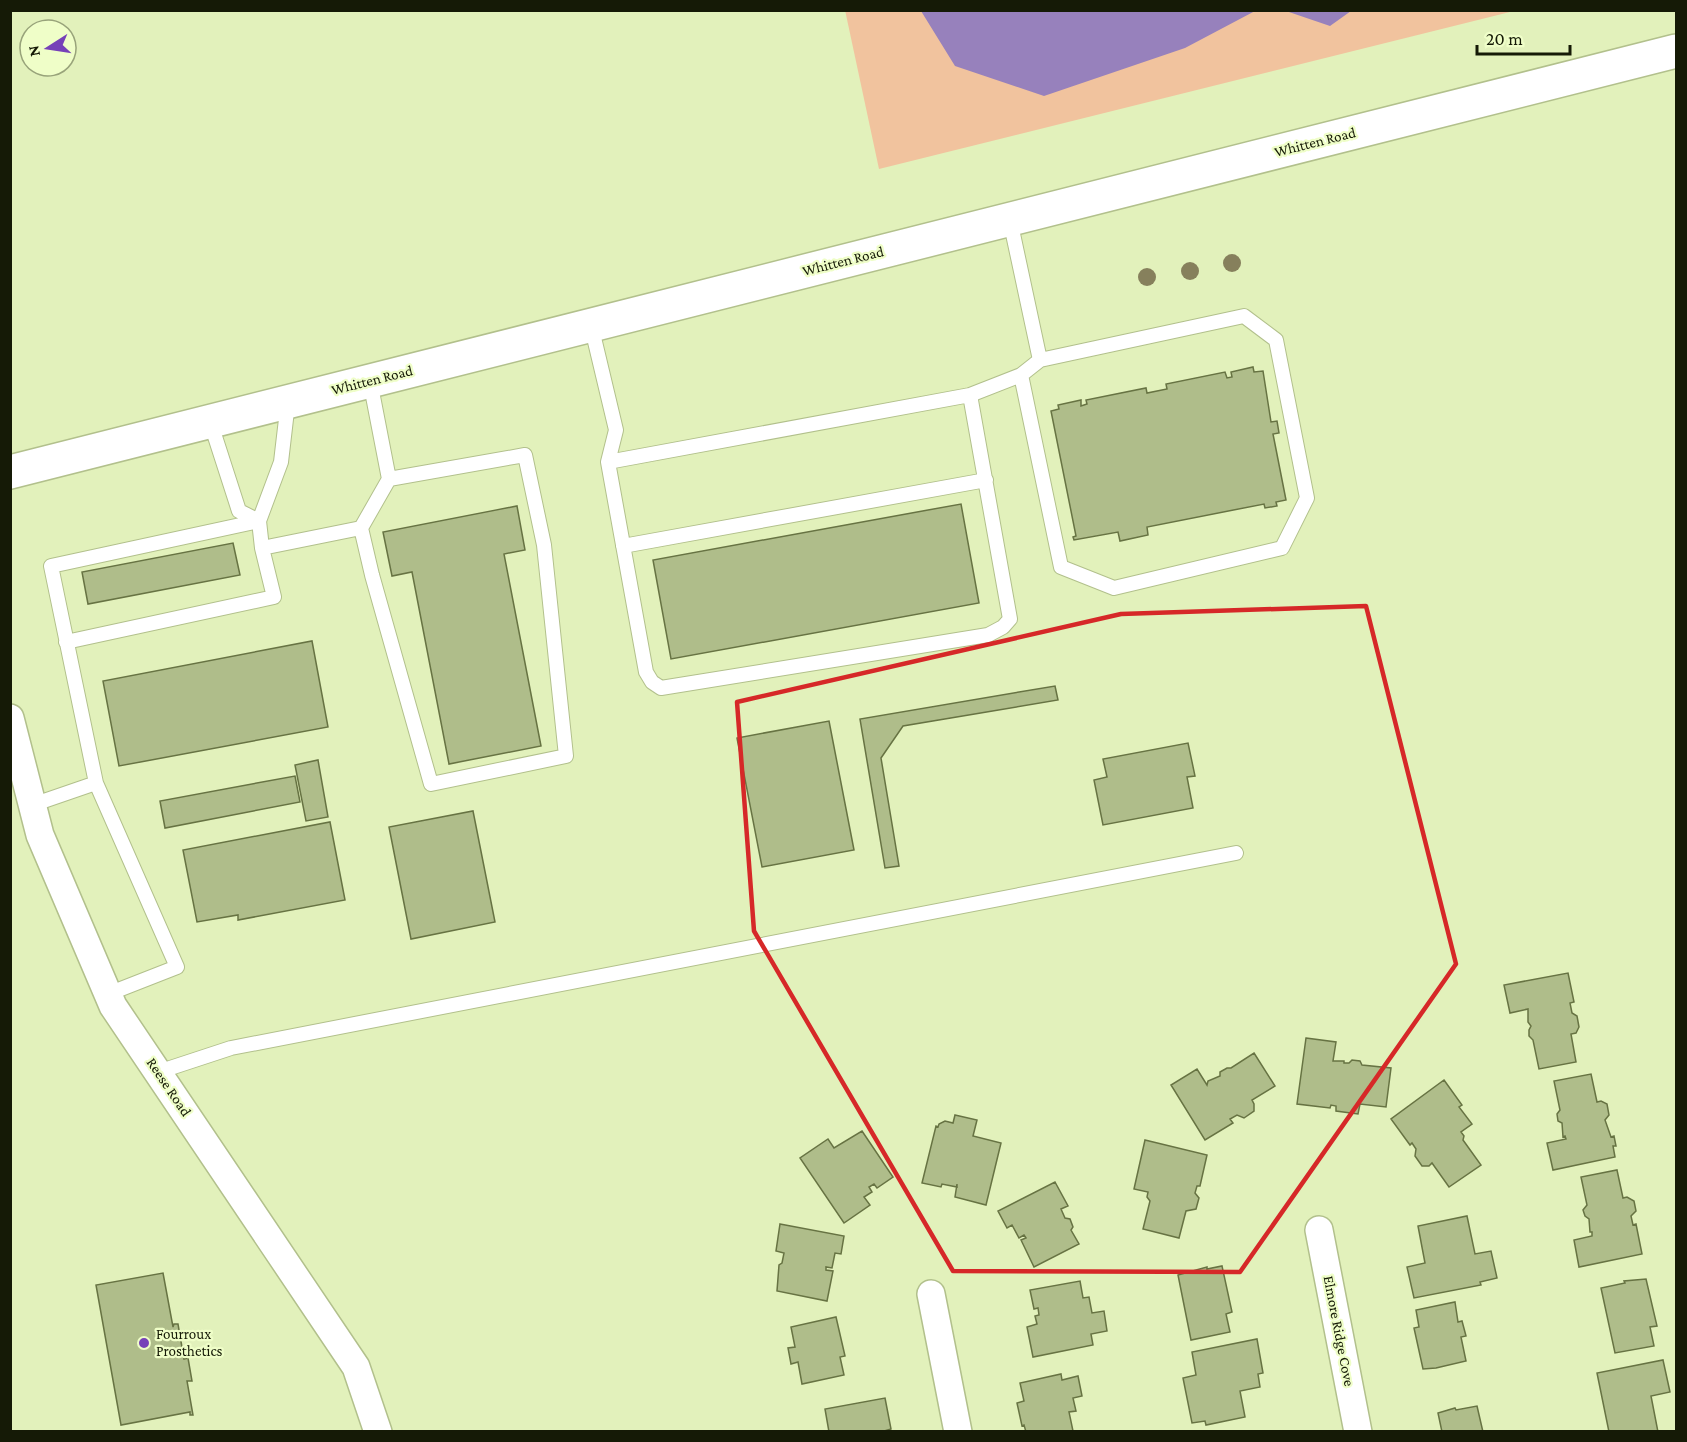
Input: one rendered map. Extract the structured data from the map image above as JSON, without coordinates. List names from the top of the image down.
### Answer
{
  "streets": {
    "main road": ["Whitten Road"],
    "street": ["Reese Road", "Elmore Ridge Cove"]
  },
  "places": ["Fourroux Prosthetics"],
  "scale_bar": "20 m",
  "north": "left"
}
